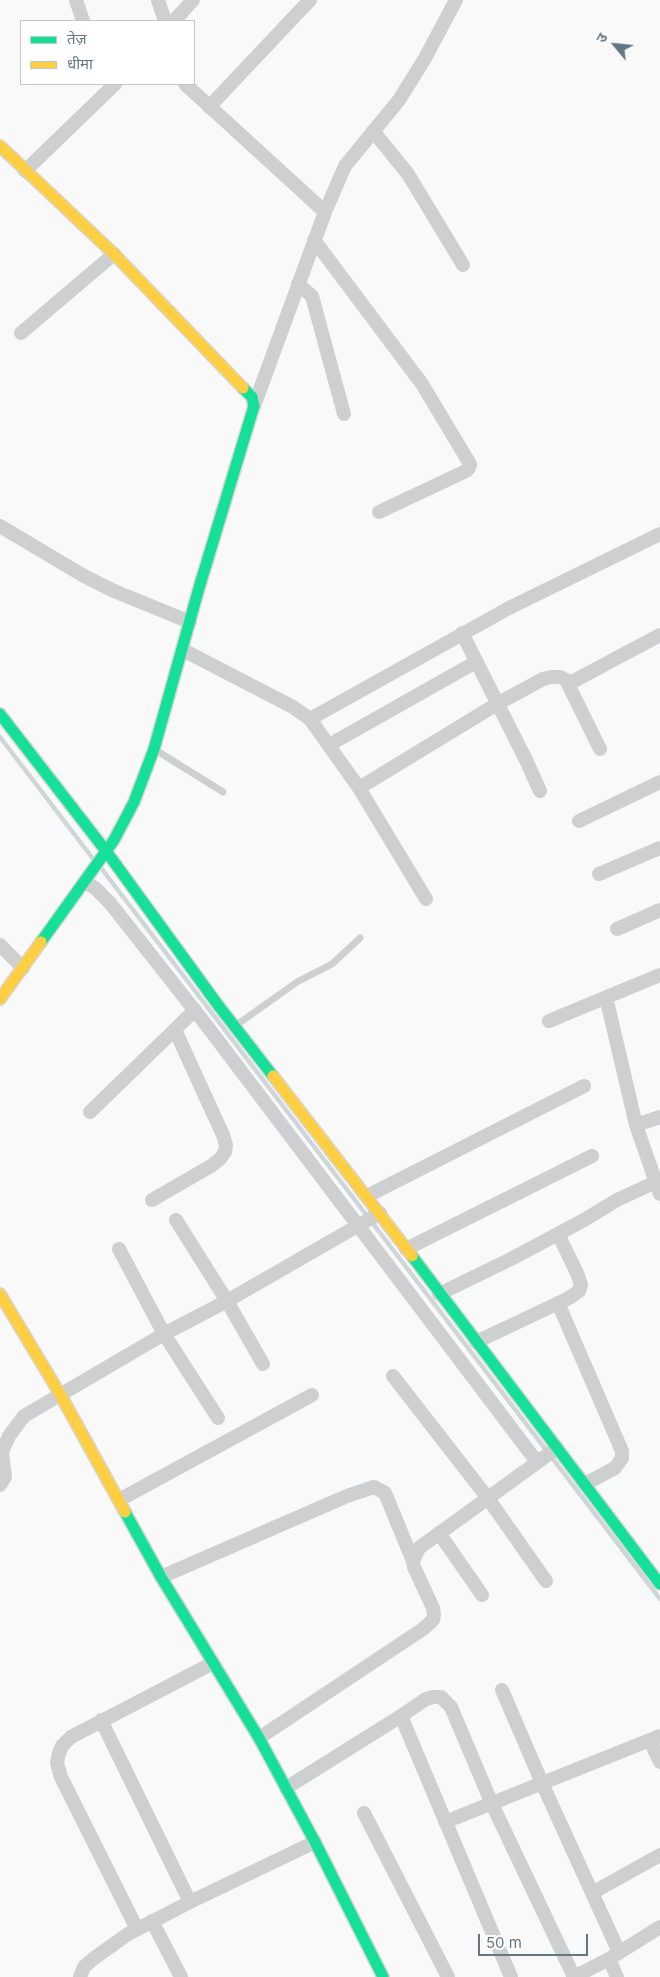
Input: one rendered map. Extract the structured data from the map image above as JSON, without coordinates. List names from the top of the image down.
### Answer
{
  "legend": ["तेज़", "धीमा"],
  "scale_bar": "50 m",
  "north": "top left"
}
